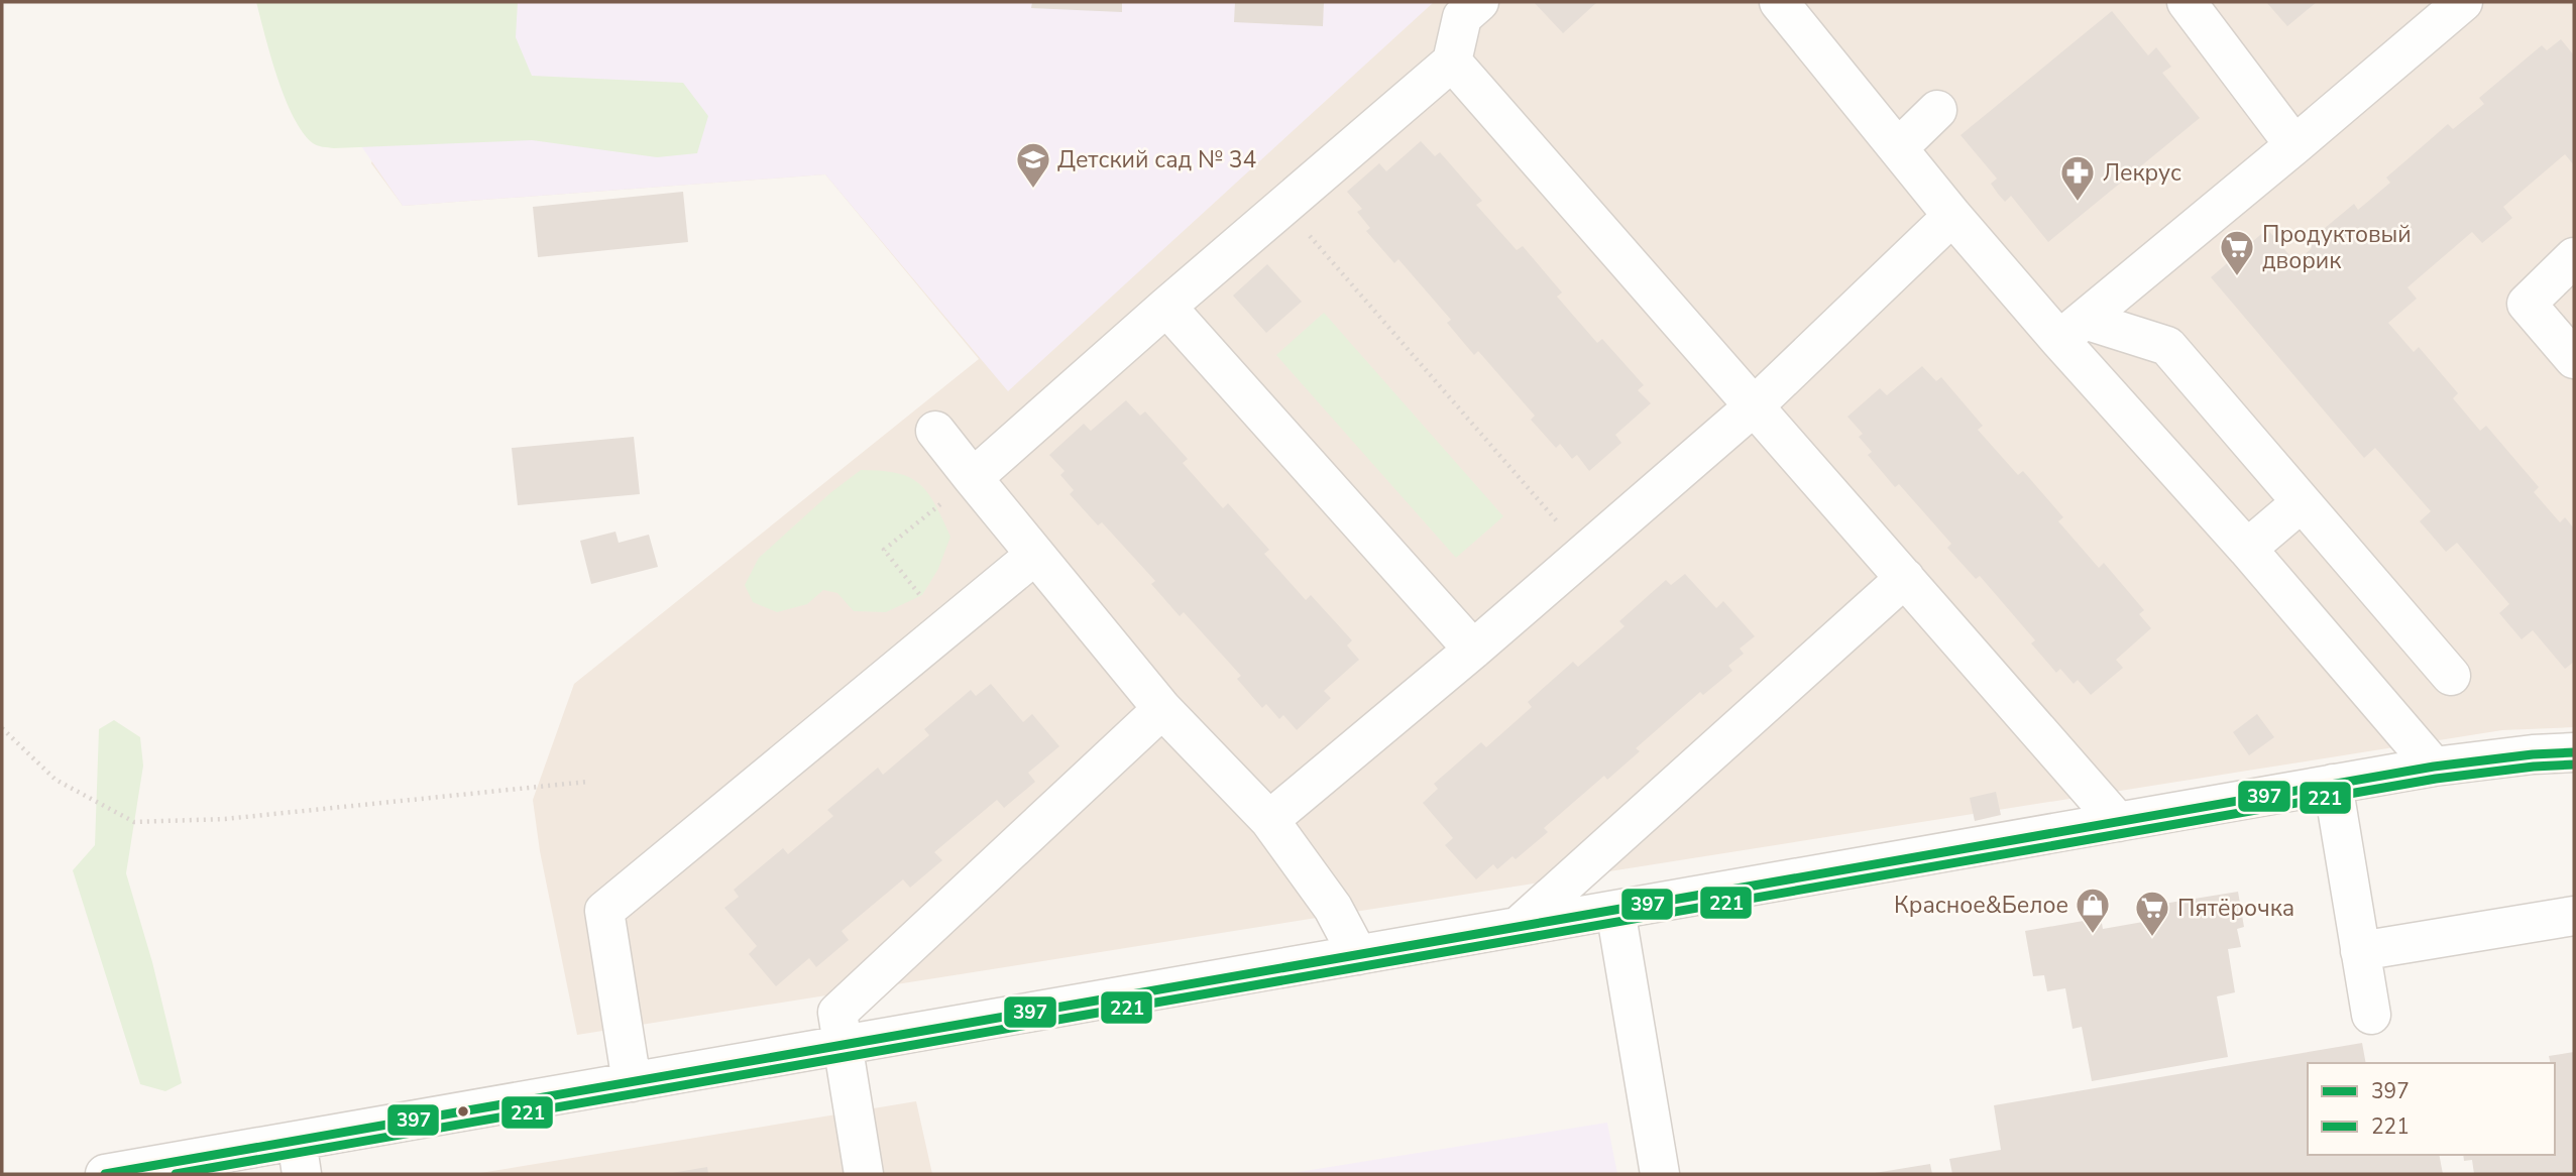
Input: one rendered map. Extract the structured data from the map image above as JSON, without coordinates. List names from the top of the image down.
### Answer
{
  "places": {
    "school or university": ["Детский сад № 34"],
    "pharmacy": ["Лекрус"],
    "supermarket": ["Продуктовый дворик", "Пятёрочка"],
    "shop": ["Красное&Белое"]
  },
  "lines": ["transit line 397", "transit line 221"],
  "legend": ["397", "221"]
}
